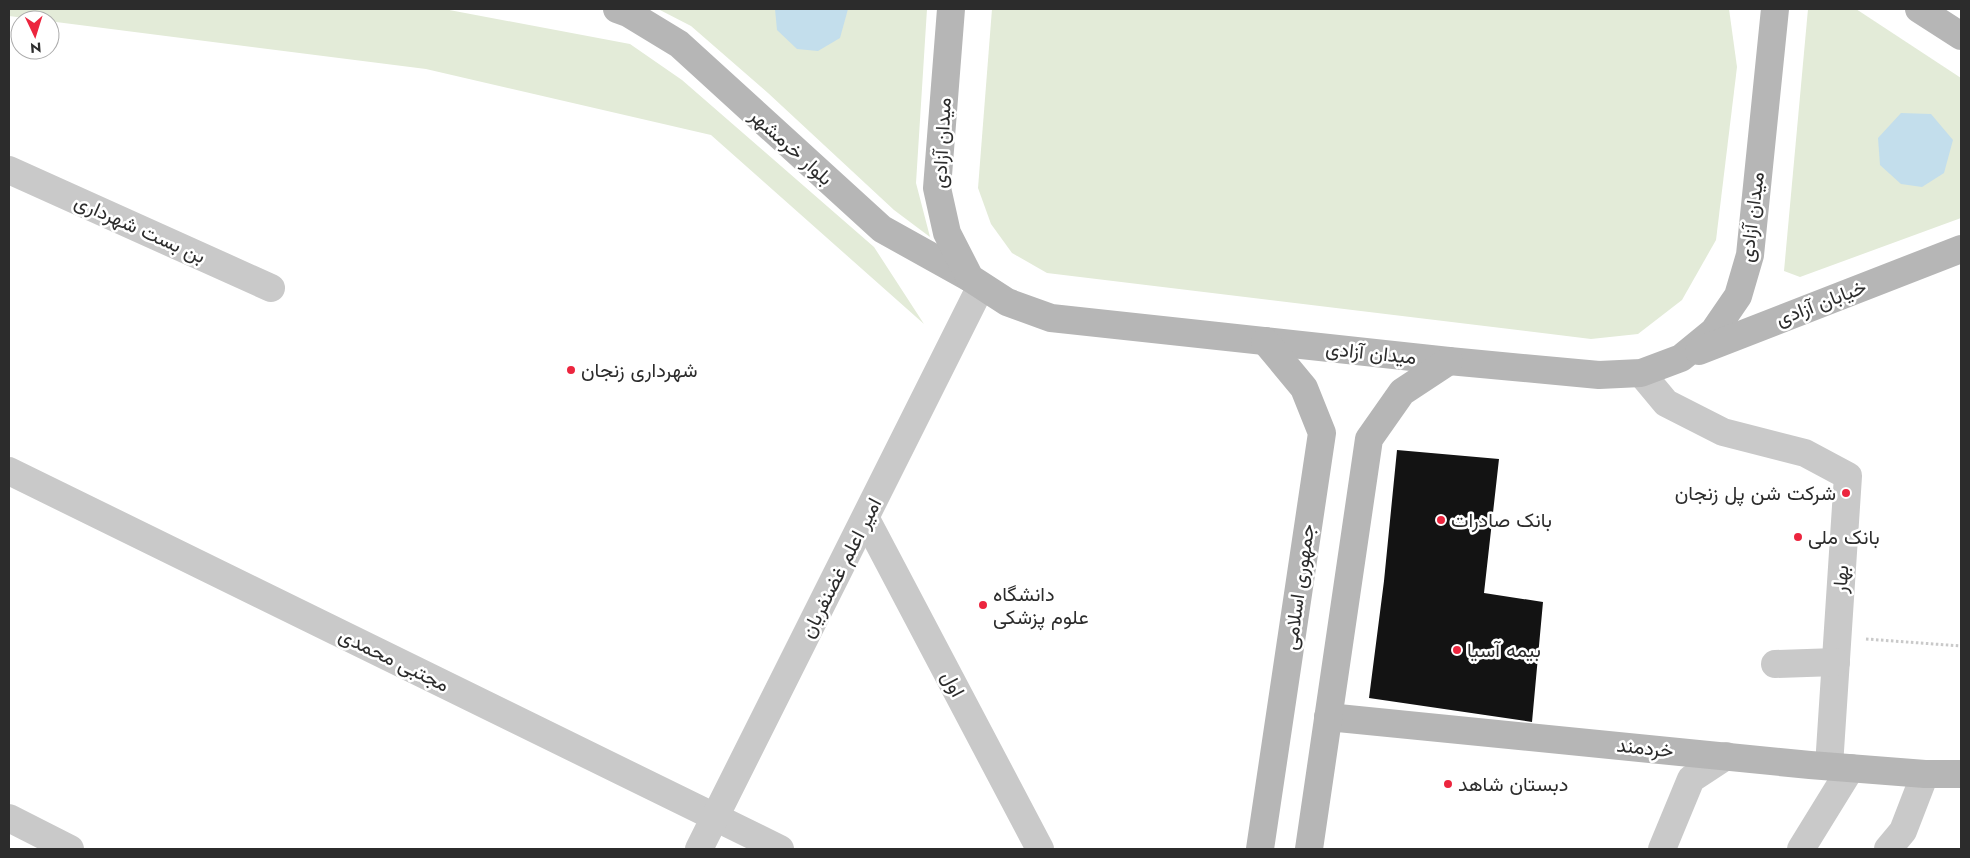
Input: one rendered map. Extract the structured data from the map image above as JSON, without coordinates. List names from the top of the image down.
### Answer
{
  "streets": {
    "main road": [
      "میدان آزادی",
      "بلوار خرمشهر",
      "خیابان آزادی",
      "جمهوری اسلامی",
      "خردمند"
    ],
    "street": [
      "بن بست شهرداری",
      "امیر اعلم غضنفریان",
      "بهار",
      "مجتبی محمدی",
      "اول"
    ]
  },
  "crossings": [
    ["میدان آزادی", "بلوار خرمشهر"],
    ["میدان آزادی", "خیابان آزادی"],
    ["میدان آزادی", "امیر اعلم غضنفریان"],
    ["میدان آزادی", "بهار"],
    ["میدان آزادی", "جمهوری اسلامی"],
    ["بلوار خرمشهر", "امیر اعلم غضنفریان"],
    ["امیر اعلم غضنفریان", "مجتبی محمدی"],
    ["امیر اعلم غضنفریان", "اول"],
    ["بهار", "خردمند"]
  ],
  "places": [
    "شهرداری زنجان",
    "شرکت شن پل زنجان",
    "بانک صادرات",
    "بانک ملی",
    "دانشگاه علوم پزشکی",
    "بیمه آسیا",
    "دبستان شاهد"
  ],
  "north": "bottom"
}
